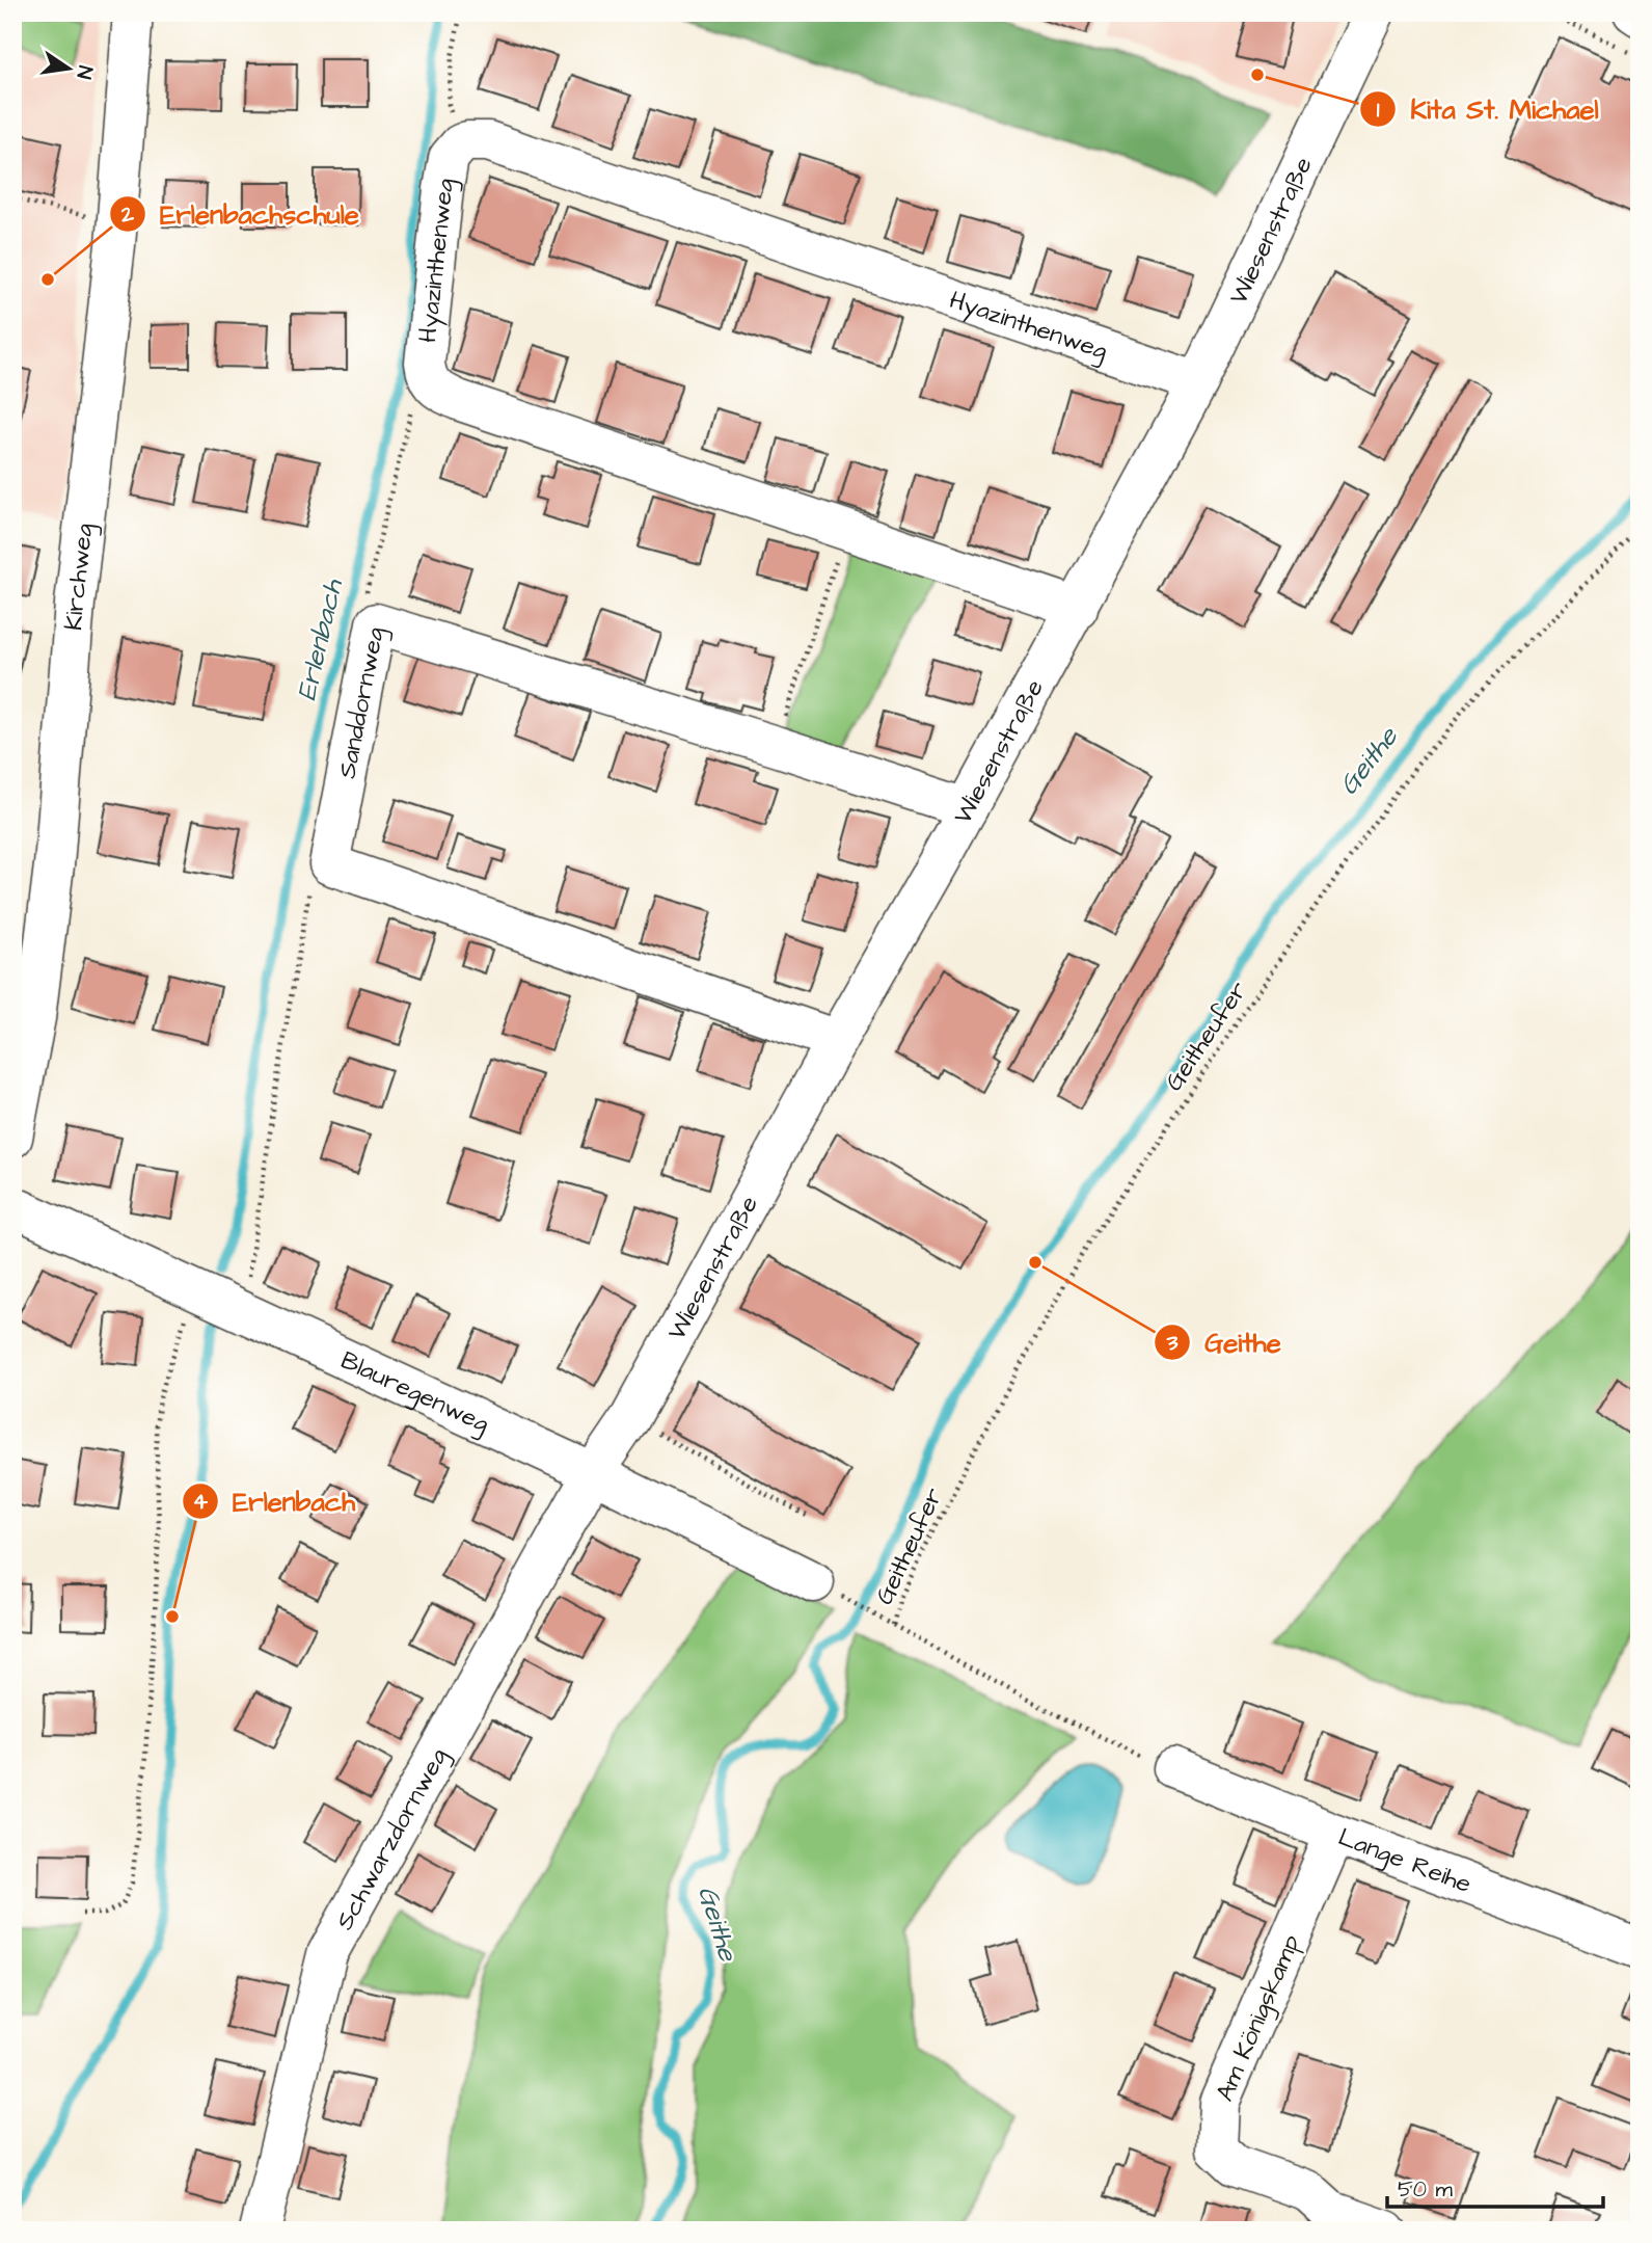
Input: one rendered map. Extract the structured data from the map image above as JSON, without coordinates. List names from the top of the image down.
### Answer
{
  "streets": {
    "street": [
      "Wiesenstraße",
      "Hyazinthenweg",
      "Kirchweg",
      "Sanddornweg",
      "Blauregenweg",
      "Schwarzdornweg",
      "Lange Reihe",
      "Am Königskamp"
    ],
    "path": ["Geitheufer"]
  },
  "crossings": [
    ["Wiesenstraße", "Hyazinthenweg"],
    ["Wiesenstraße", "Sanddornweg"],
    ["Wiesenstraße", "Blauregenweg"],
    ["Wiesenstraße", "Schwarzdornweg"],
    ["Blauregenweg", "Schwarzdornweg"],
    ["Lange Reihe", "Am Königskamp"]
  ],
  "water": ["Erlenbach", "Geithe"],
  "places": [
    "Kita St. Michael",
    "Erlenbachschule",
    "Geithe",
    "Erlenbach"
  ],
  "scale_bar": "50 m",
  "north": "right"
}
